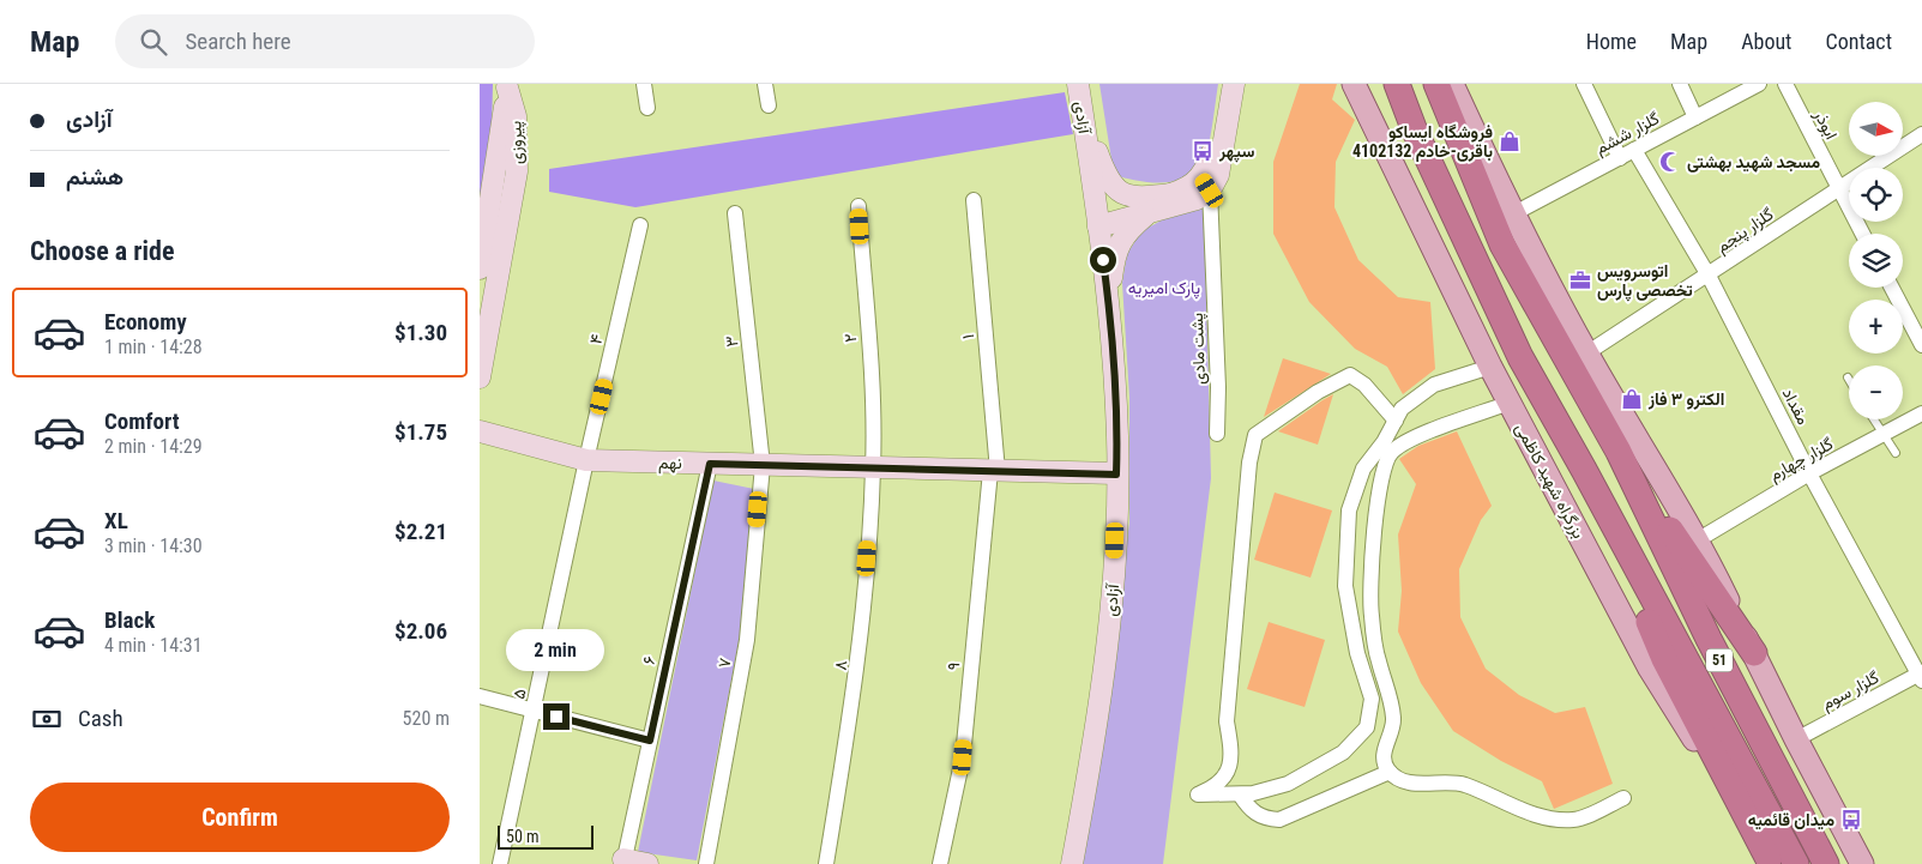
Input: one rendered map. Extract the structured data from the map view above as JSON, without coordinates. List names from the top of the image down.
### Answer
{
  "streets": {
    "highway": ["بزرگراه شهید کاظمی", "51"],
    "street": [
      "آزادی",
      "ابوذر",
      "گلزار ششم",
      "پیروزی",
      "گلزار پنجم",
      "۱",
      "۲",
      "۴",
      "۳",
      "پشت مادی",
      "مقداد",
      "گلزار چهارم",
      "نهم",
      "۶",
      "۷",
      "۸",
      "۹",
      "گلزار سوم",
      "۵"
    ]
  },
  "crossings": [
    ["آزادی", "نهم"],
    ["ابوذر", "گلزار پنجم"],
    ["گلزار ششم", "مقداد"],
    ["گلزار پنجم", "مقداد"],
    ["۱", "نهم"],
    ["۱", "۹"],
    ["۲", "نهم"],
    ["۲", "۸"],
    ["۴", "نهم"],
    ["۴", "۵"],
    ["۳", "نهم"],
    ["۳", "۷"],
    ["مقداد", "گلزار چهارم"],
    ["مقداد", "گلزار سوم"],
    ["نهم", "۶"],
    ["نهم", "۷"],
    ["نهم", "۸"],
    ["نهم", "۹"],
    ["نهم", "۵"]
  ],
  "parks": ["پارک امیریه"],
  "places": {
    "shop": ["فروشگاه ایساکو باقری-خادم 4102132", "الکترو ۳ فاز"],
    "bus stop": ["سپهر", "میدان قائمیه"],
    "mosque": ["مسجد شهید بهشتی"],
    "office": ["اتوسرویس تخصصی پارس"]
  },
  "scale_bar": "50 m",
  "north": "right",
  "page": {
    "header": "Map",
    "search": "Search here",
    "nav": [
      "Home",
      "Map",
      "About",
      "Contact"
    ],
    "banner": ["آزادی", "هشنم"],
    "map_buttons": ["+", "−"],
    "heading": "Choose a ride",
    "list": [
      {
        "name": "Economy",
        "note": "1 min · 14:28",
        "value": "$1.30"
      },
      {
        "name": "Comfort",
        "note": "2 min · 14:29",
        "value": "$1.75"
      },
      {
        "name": "XL",
        "note": "3 min · 14:30",
        "value": "$2.21"
      },
      {
        "name": "Black",
        "note": "4 min · 14:31",
        "value": "$2.06"
      }
    ],
    "bubble": "2 min",
    "pay": ["Cash", "520 m"],
    "buttons": "Confirm",
    "scale": "50 m"
  }
}
